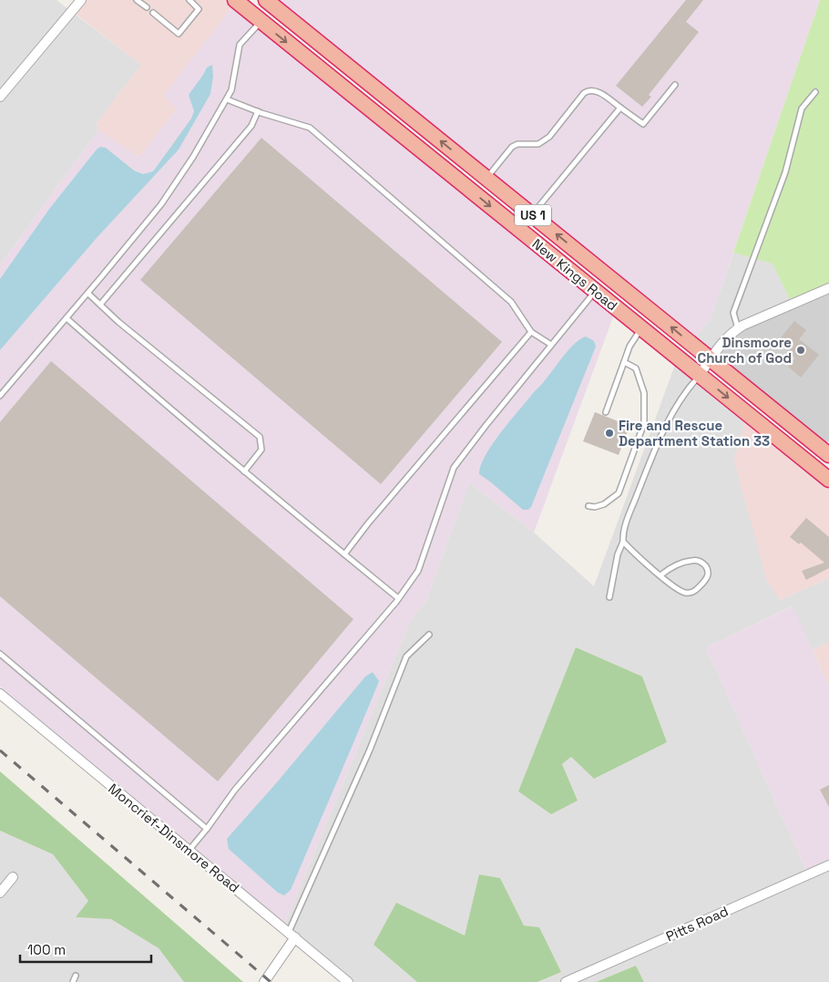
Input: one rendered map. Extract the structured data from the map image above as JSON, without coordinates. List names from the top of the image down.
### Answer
{
  "streets": {
    "highway": ["US 1", "New Kings Road"],
    "street": ["Moncrief-Dinsmore Road", "Pitts Road"]
  },
  "places": ["Dinsmoore Church of God", "Fire and Rescue Department Station 33"],
  "scale_bar": "100 m"
}
